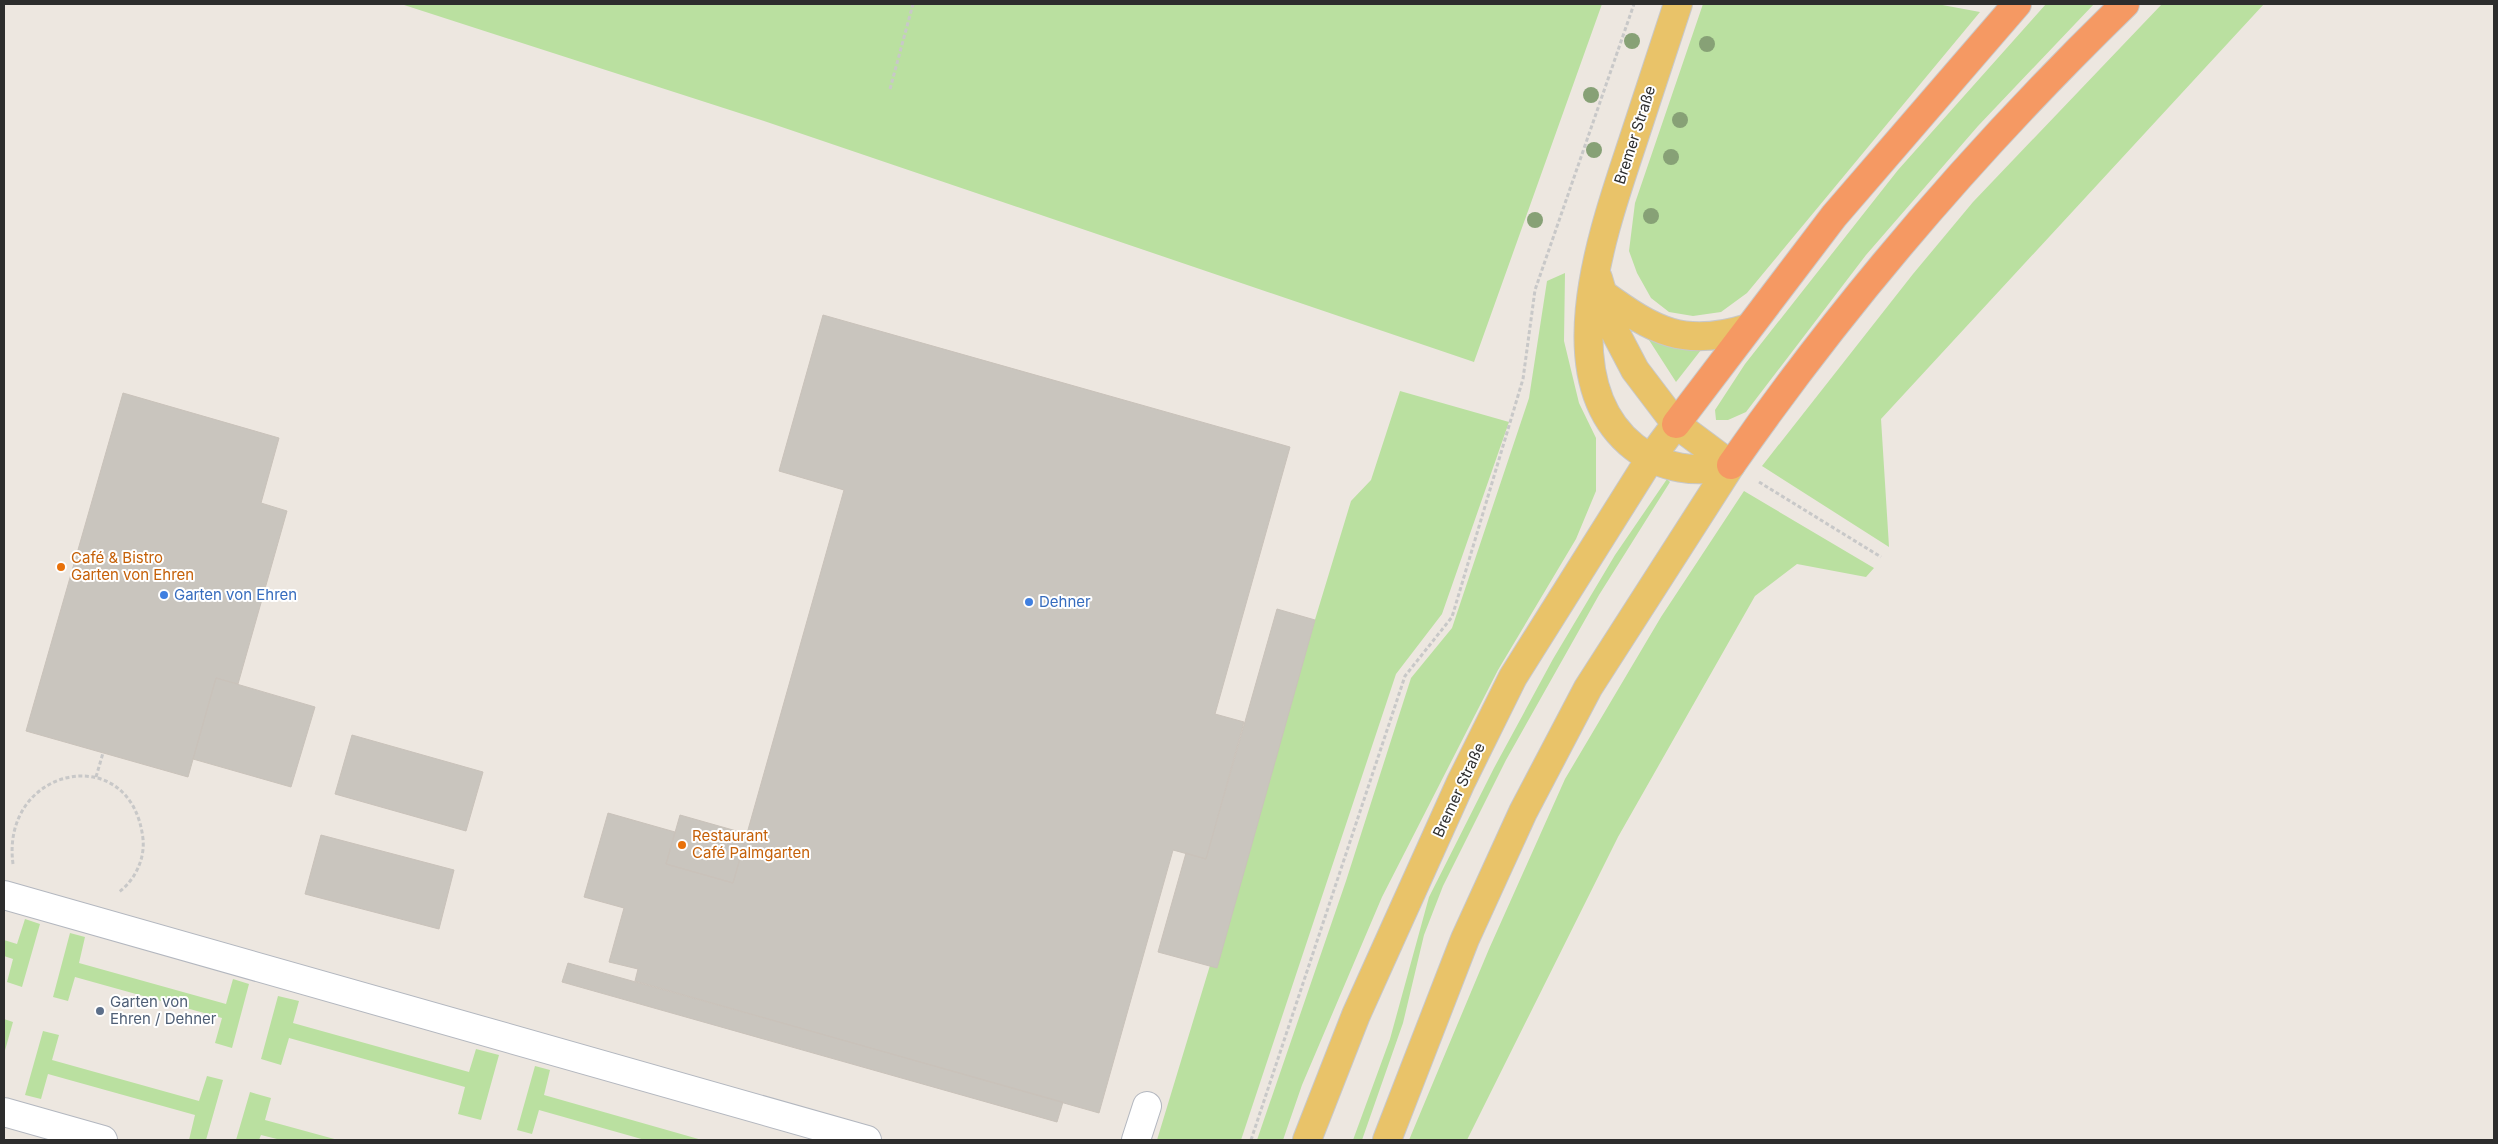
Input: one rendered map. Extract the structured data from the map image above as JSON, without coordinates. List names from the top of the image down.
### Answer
{
  "streets": {
    "main road": ["Bremer Straße"]
  },
  "places": [
    "Café & Bistro Garten von Ehren",
    "Garten von Ehren",
    "Dehner",
    "Restaurant Café Palmgarten",
    "Garten von Ehren / Dehner"
  ]
}
